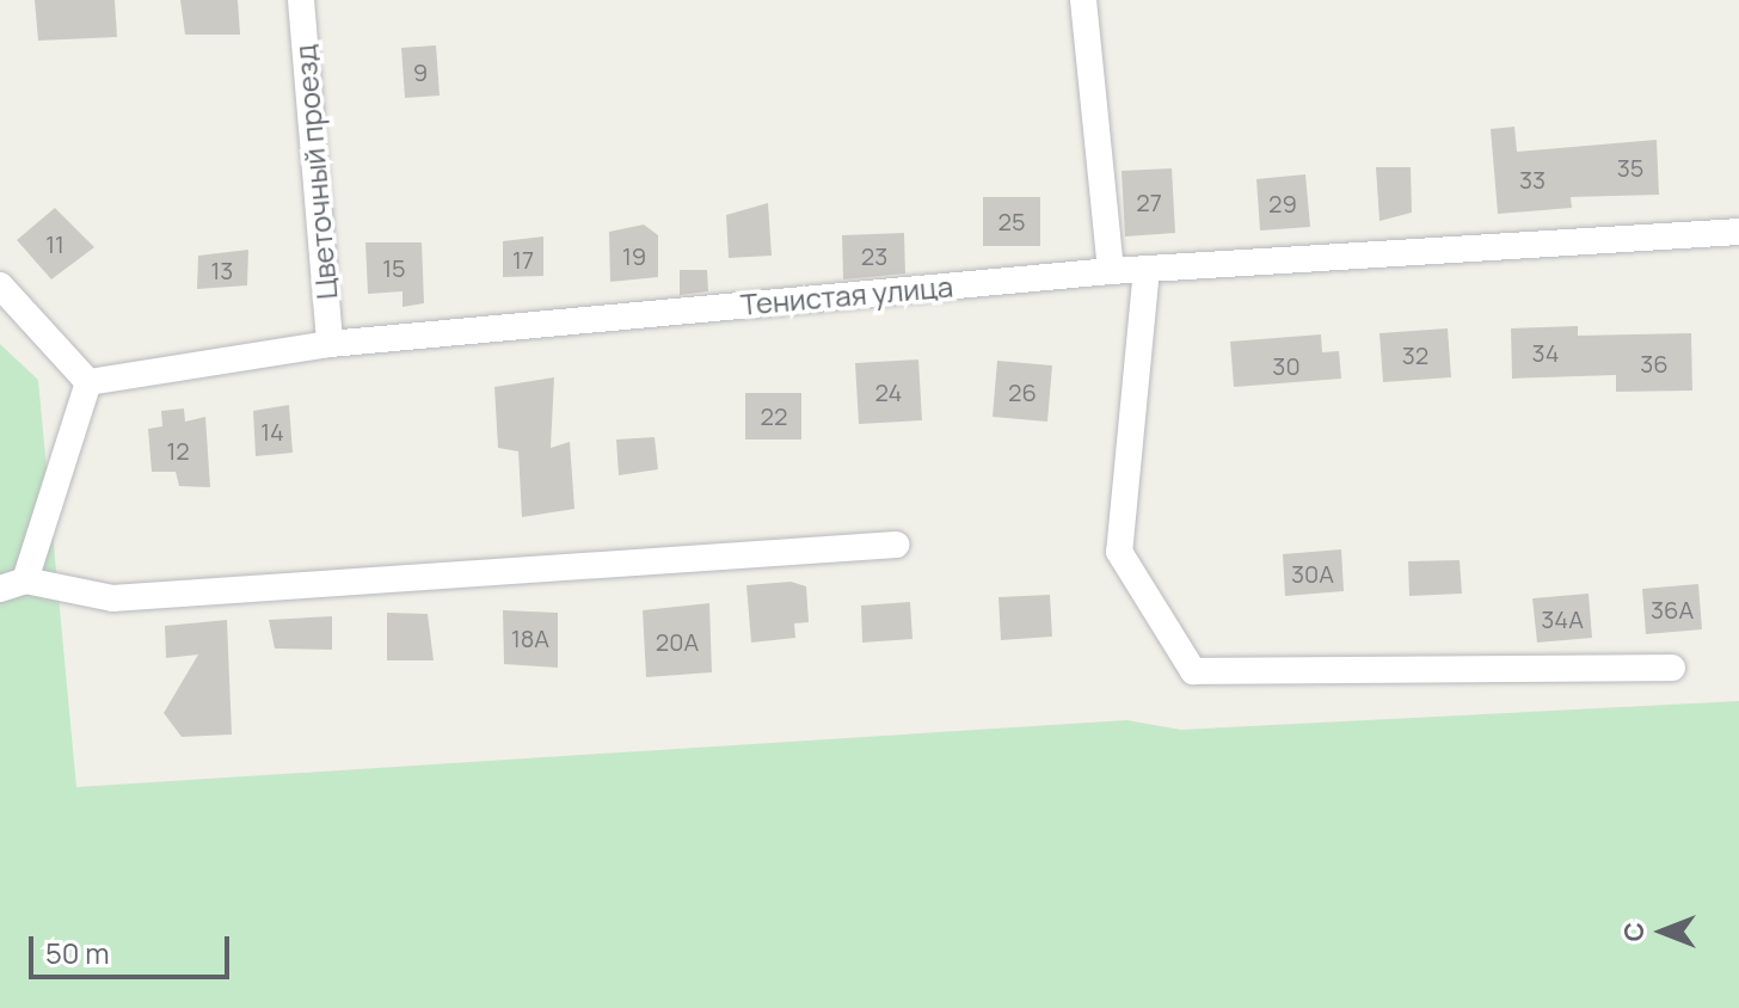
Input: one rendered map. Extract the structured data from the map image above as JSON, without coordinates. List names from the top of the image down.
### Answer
{
  "streets": {
    "street": ["Цветочный проезд", "Тенистая улица"]
  },
  "crossings": [
    ["Цветочный проезд", "Тенистая улица"]
  ],
  "house_numbers": [
    "9",
    "35",
    "33",
    "27",
    "29",
    "25",
    "11",
    "19",
    "23",
    "17",
    "15",
    "13",
    "34",
    "32",
    "36",
    "30",
    "24",
    "26",
    "22",
    "14",
    "12",
    "30А",
    "36А",
    "34А",
    "18А",
    "20А"
  ],
  "scale_bar": "50 m",
  "north": "left"
}
